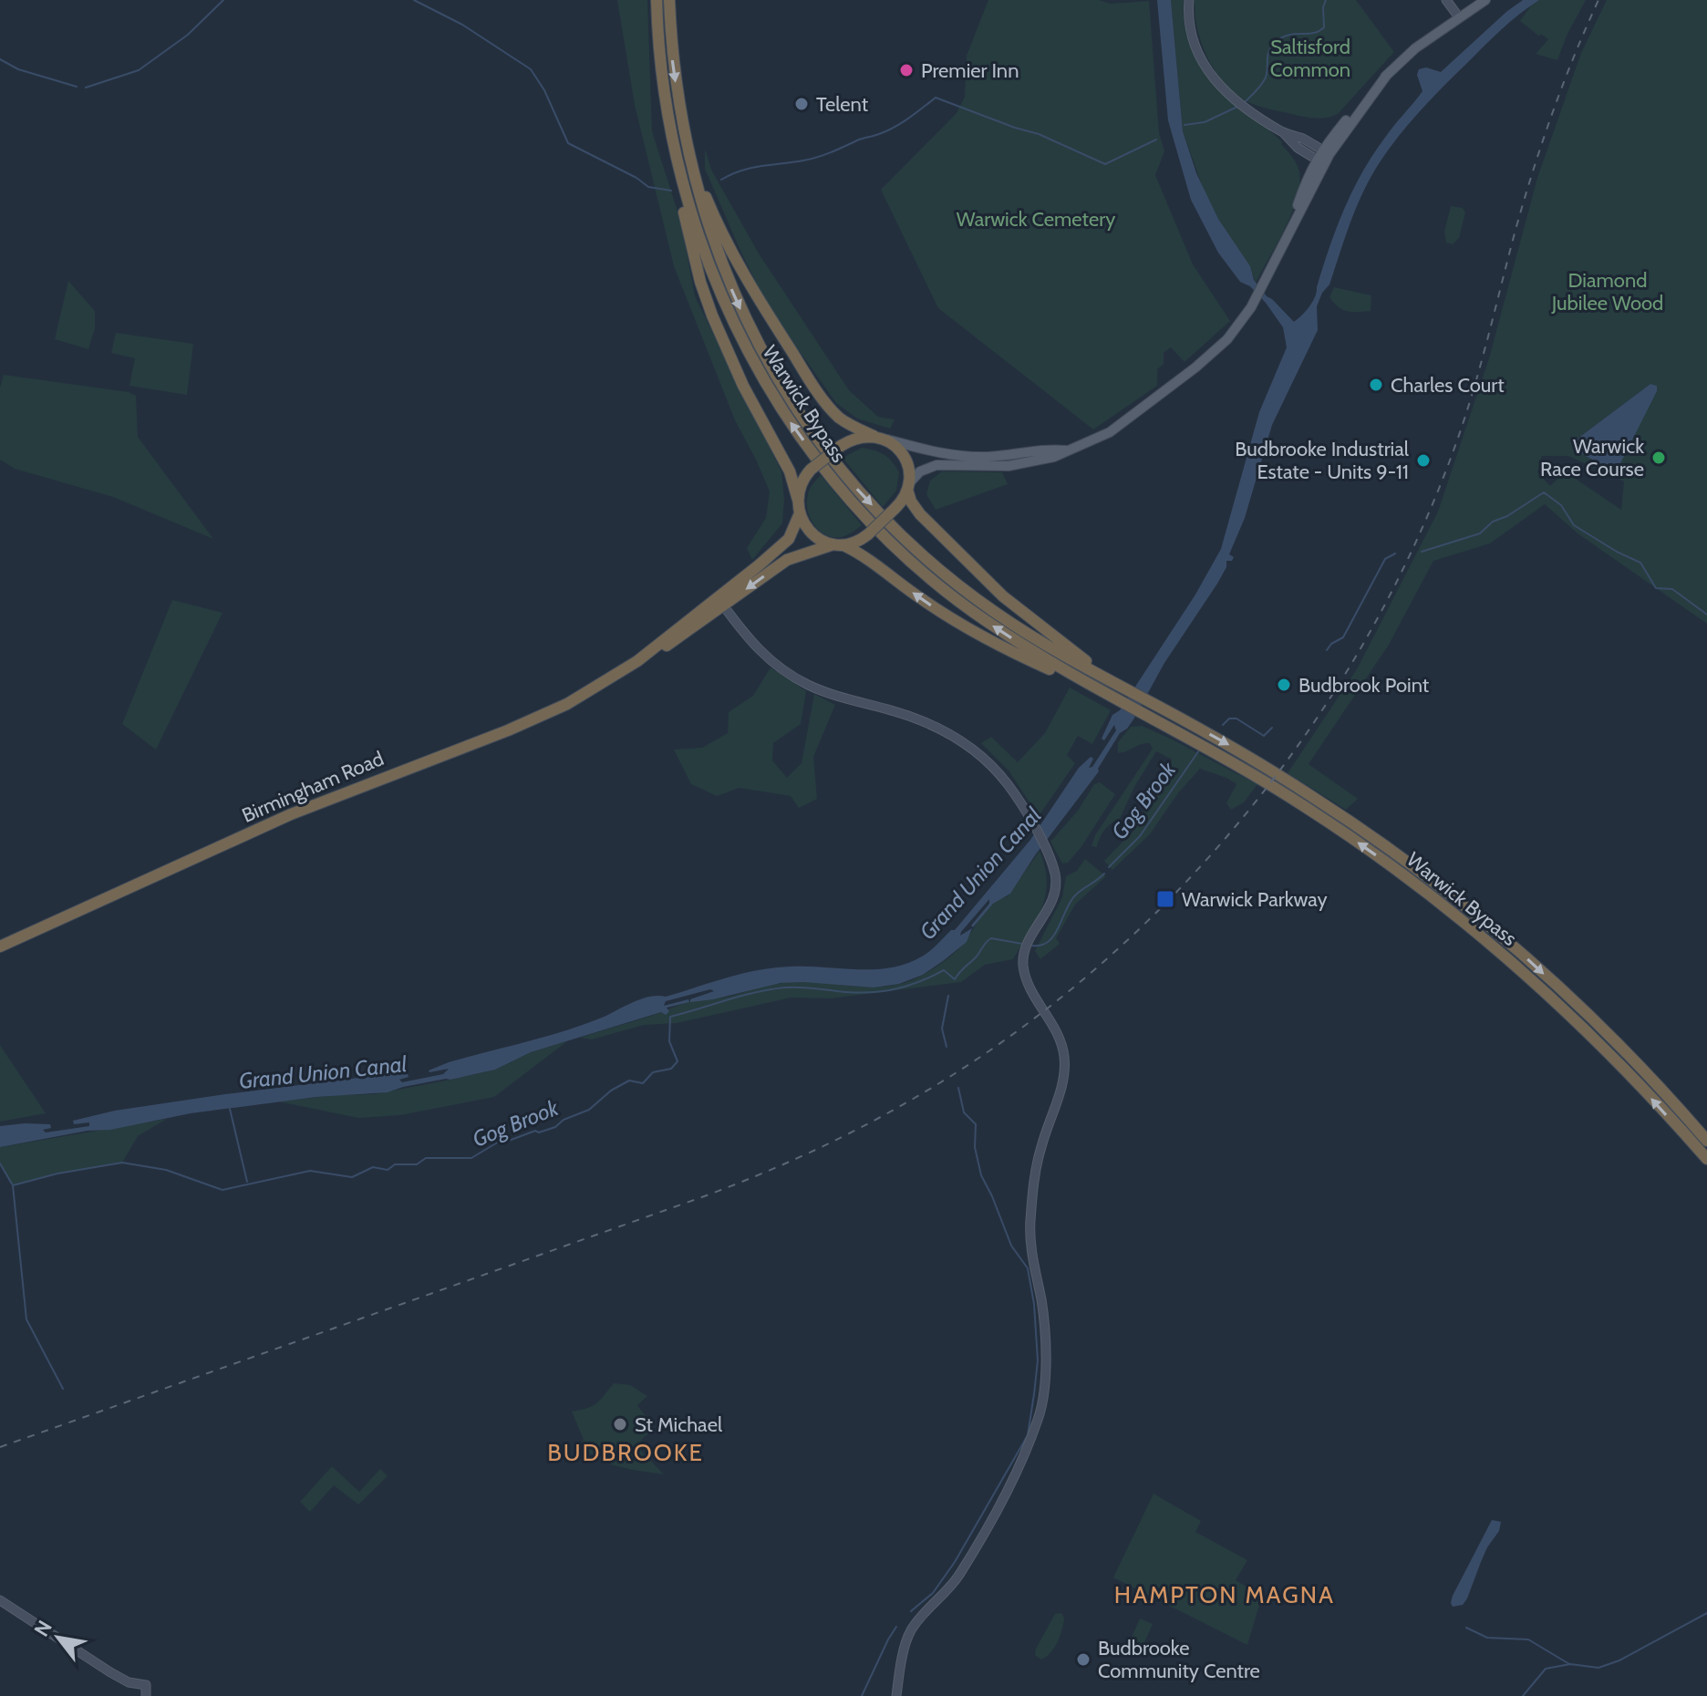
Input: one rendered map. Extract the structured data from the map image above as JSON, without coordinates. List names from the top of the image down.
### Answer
{
  "streets": {
    "highway": ["Warwick Bypass", "Birmingham Road"]
  },
  "districts": ["BUDBROOKE", "HAMPTON MAGNA"],
  "water": ["Gog Brook", "Grand Union Canal"],
  "parks": ["Saltisford Common", "Warwick Cemetery", "Diamond Jubilee Wood"],
  "places": {
    "other": [
      "Premier Inn",
      "Telent",
      "Charles Court",
      "Warwick Race Course",
      "Budbrooke Industrial Estate - Units 9-11",
      "Budbrook Point",
      "St Michael",
      "Budbrooke Community Centre"
    ],
    "transit": ["Warwick Parkway"]
  },
  "north": "top left"
}
